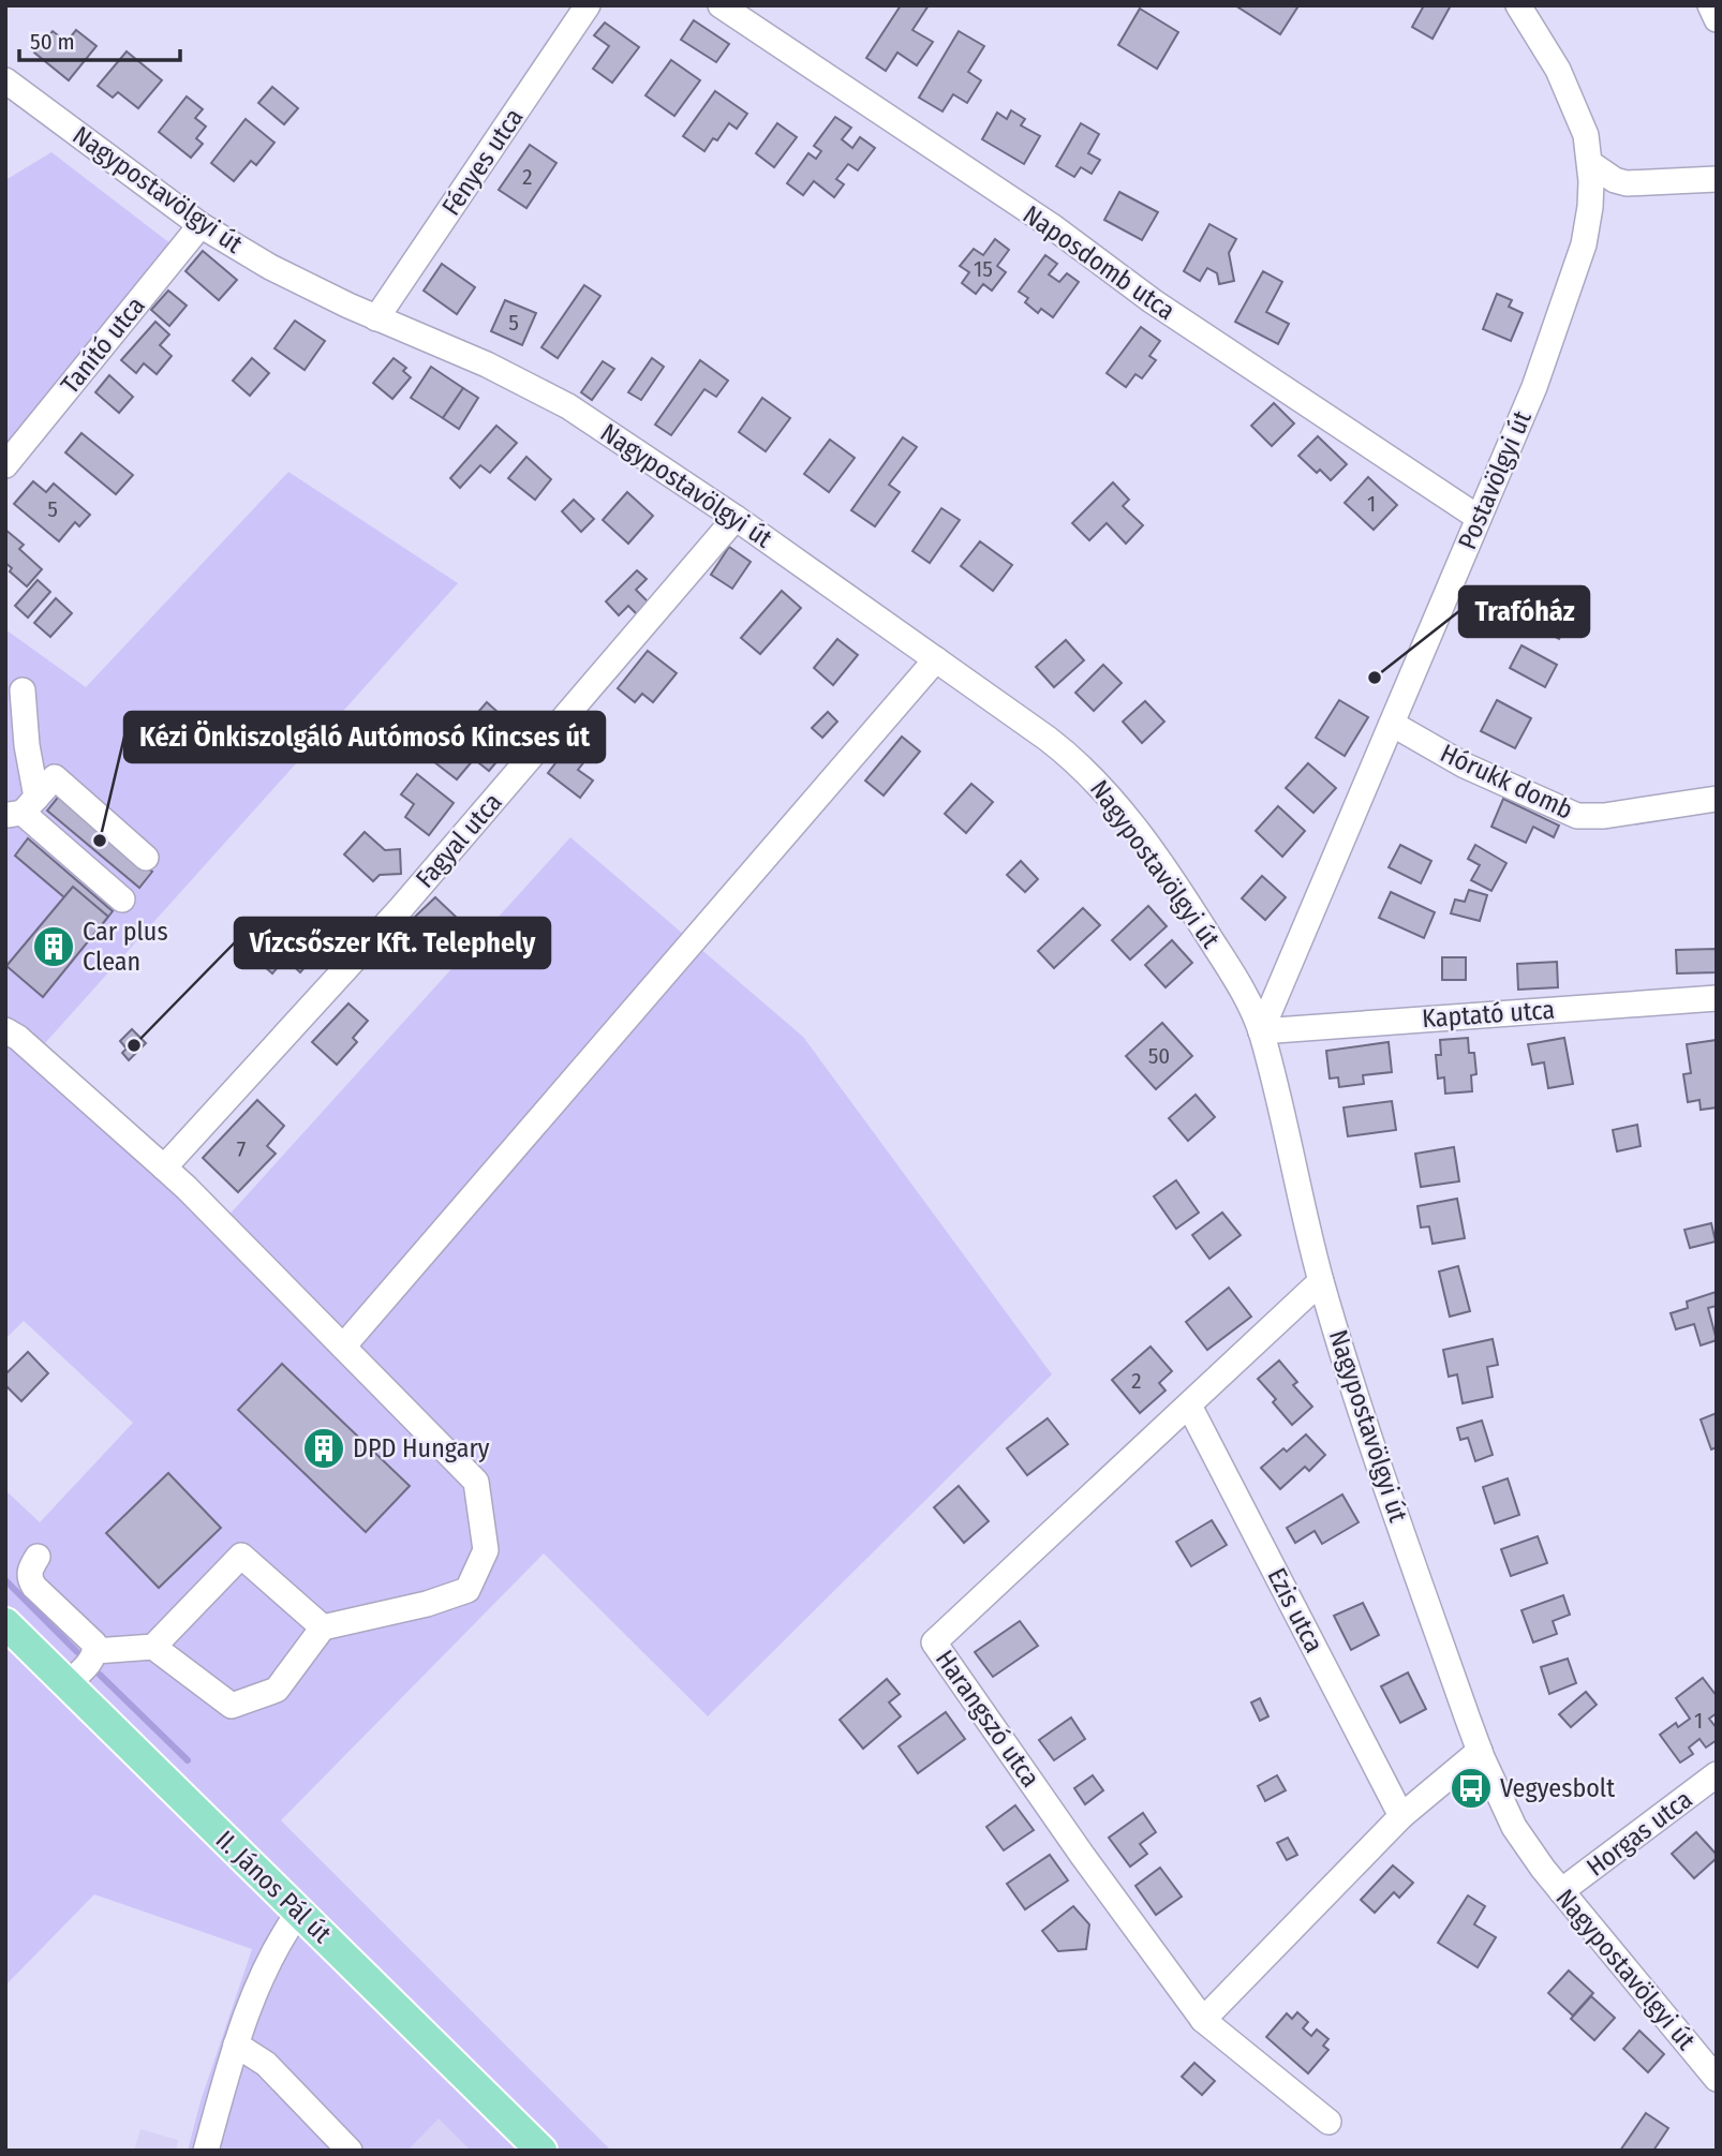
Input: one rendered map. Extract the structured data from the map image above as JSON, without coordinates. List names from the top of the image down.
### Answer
{
  "streets": {
    "main road": ["II. János Pál út"],
    "street": [
      "Fényes utca",
      "Nagypostavölgyi út",
      "Naposdomb utca",
      "Tanító utca",
      "Postavölgyi út",
      "Hórukk domb",
      "Fagyal utca",
      "Kaptató utca",
      "Ezis utca",
      "Harangszó utca",
      "Horgas utca"
    ]
  },
  "crossings": [
    ["Fényes utca", "Nagypostavölgyi út"],
    ["Nagypostavölgyi út", "Tanító utca"],
    ["Nagypostavölgyi út", "Postavölgyi út"],
    ["Nagypostavölgyi út", "Fagyal utca"],
    ["Nagypostavölgyi út", "Kaptató utca"],
    ["Nagypostavölgyi út", "Harangszó utca"],
    ["Nagypostavölgyi út", "Horgas utca"],
    ["Naposdomb utca", "Postavölgyi út"],
    ["Postavölgyi út", "Hórukk domb"],
    ["Postavölgyi út", "Kaptató utca"],
    ["Ezis utca", "Harangszó utca"]
  ],
  "places": {
    "other": ["Trafóház", "Kézi Önkiszolgáló Autómosó Kincses út", "Vízcsőszer Kft. Telephely"],
    "building": ["Car plus Clean", "DPD Hungary"],
    "bus stop": ["Vegyesbolt"]
  },
  "house_numbers": [
    "2",
    "15",
    "5",
    "1",
    "5",
    "50",
    "7",
    "2",
    "1"
  ],
  "scale_bar": "50 m"
}
